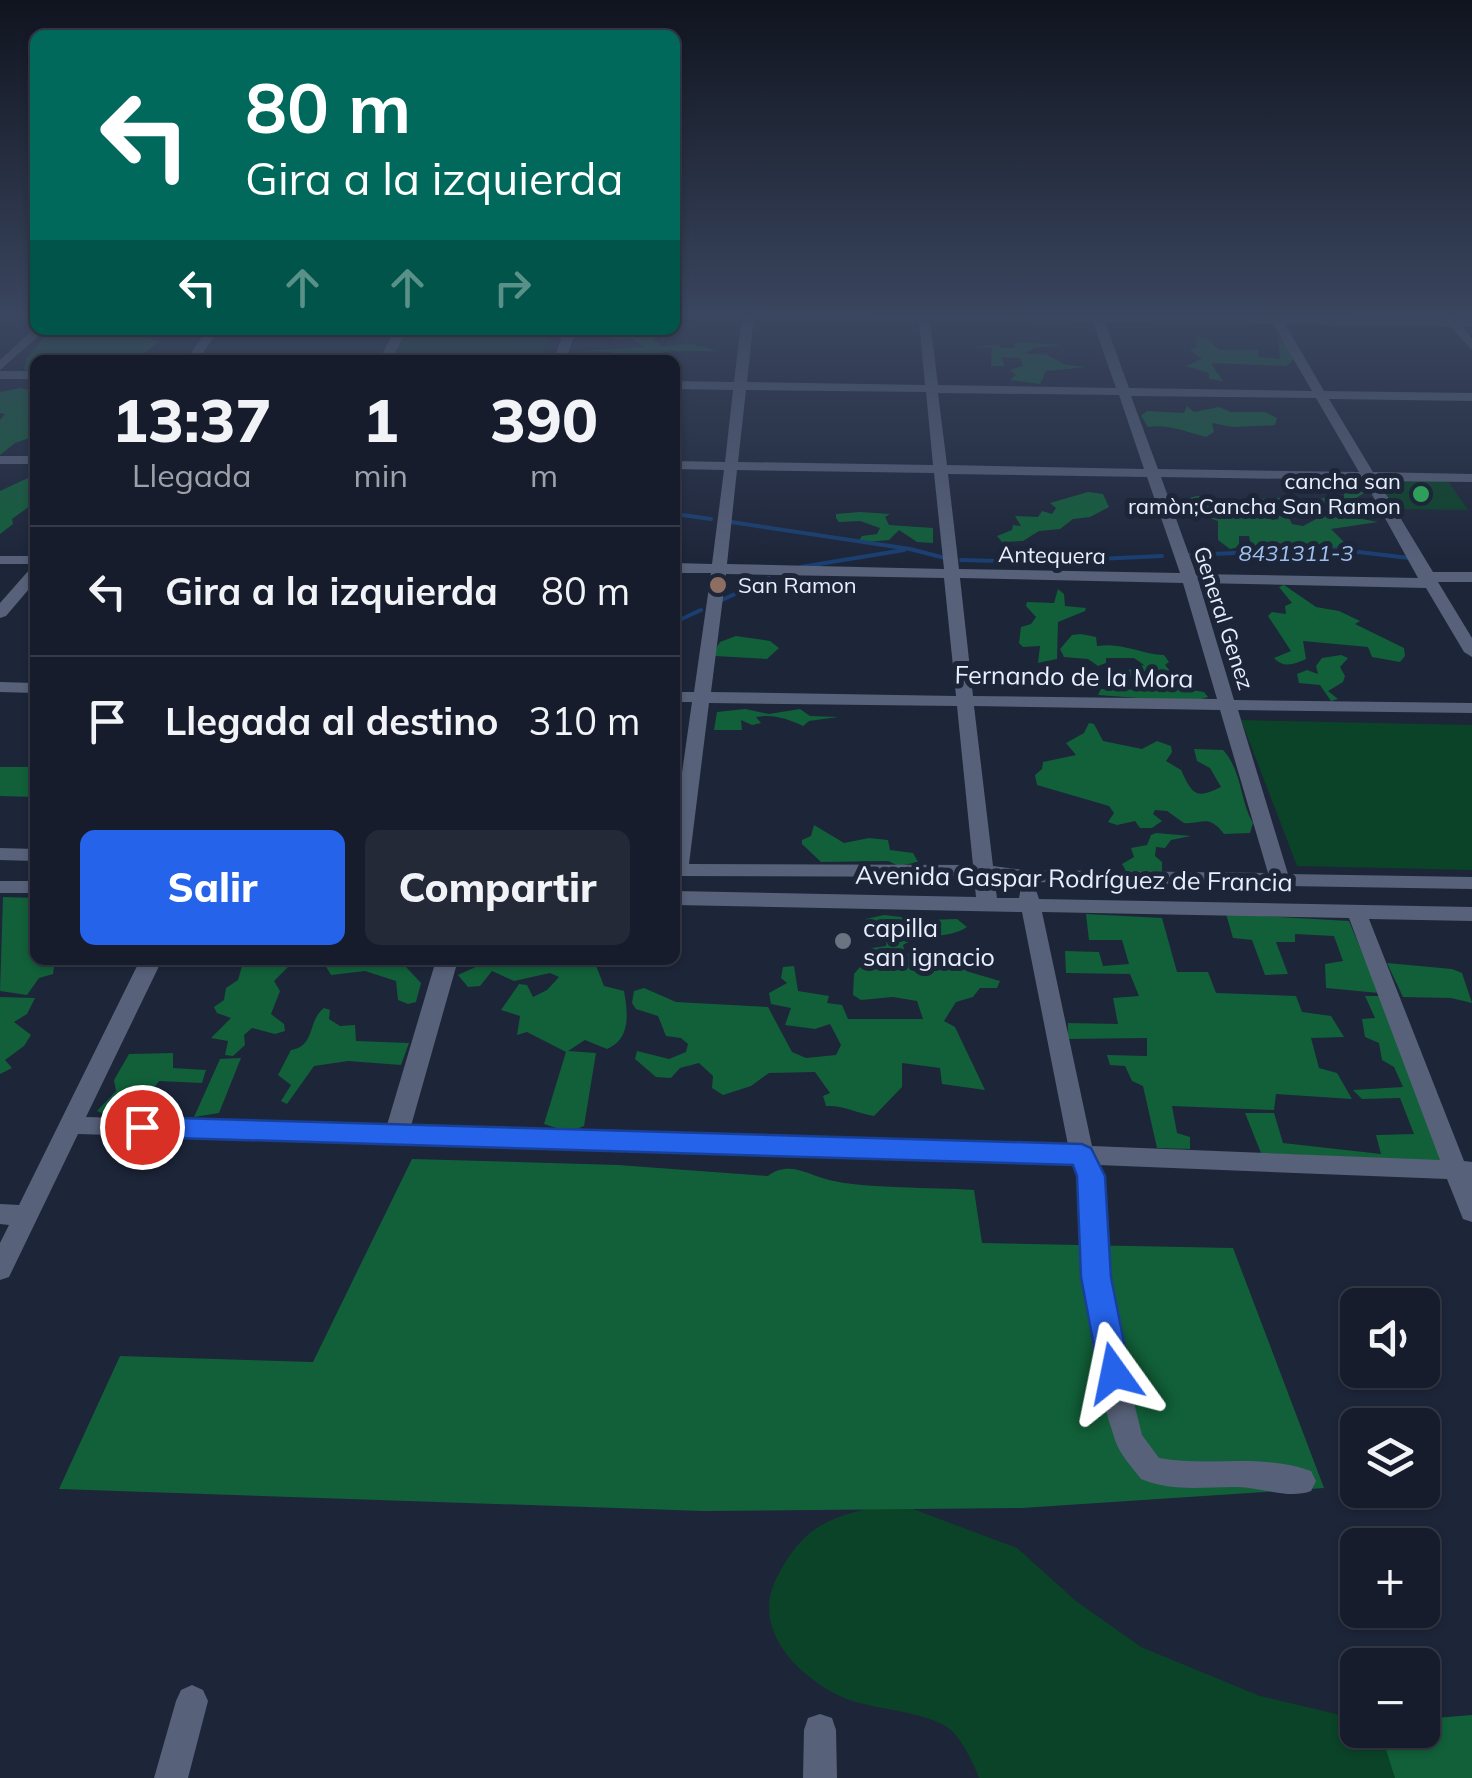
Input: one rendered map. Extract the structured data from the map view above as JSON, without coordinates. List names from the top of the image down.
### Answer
{
  "streets": {
    "street": [
      "Antequera",
      "General Genez",
      "Fernando de la Mora",
      "Avenida Gaspar Rodríguez de Francia"
    ]
  },
  "crossings": [
    ["Antequera", "General Genez"],
    ["General Genez", "Fernando de la Mora"],
    ["General Genez", "Avenida Gaspar Rodríguez de Francia"]
  ],
  "water": ["8431311-3"],
  "places": ["cancha san ramòn;Cancha San Ramon", "San Ramon", "capilla san ignacio"],
  "page": {
    "turn": ["80 m", "Gira a la izquierda"],
    "eta": [
      "13:37",
      "Llegada",
      "1",
      "min",
      "390",
      "m"
    ],
    "list": [
      {
        "name": "Gira a la izquierda",
        "value": "80 m"
      },
      {
        "name": "Llegada al destino",
        "value": "310 m"
      }
    ],
    "buttons": ["Salir", "Compartir"],
    "map_buttons": ["+", "−"]
  }
}
